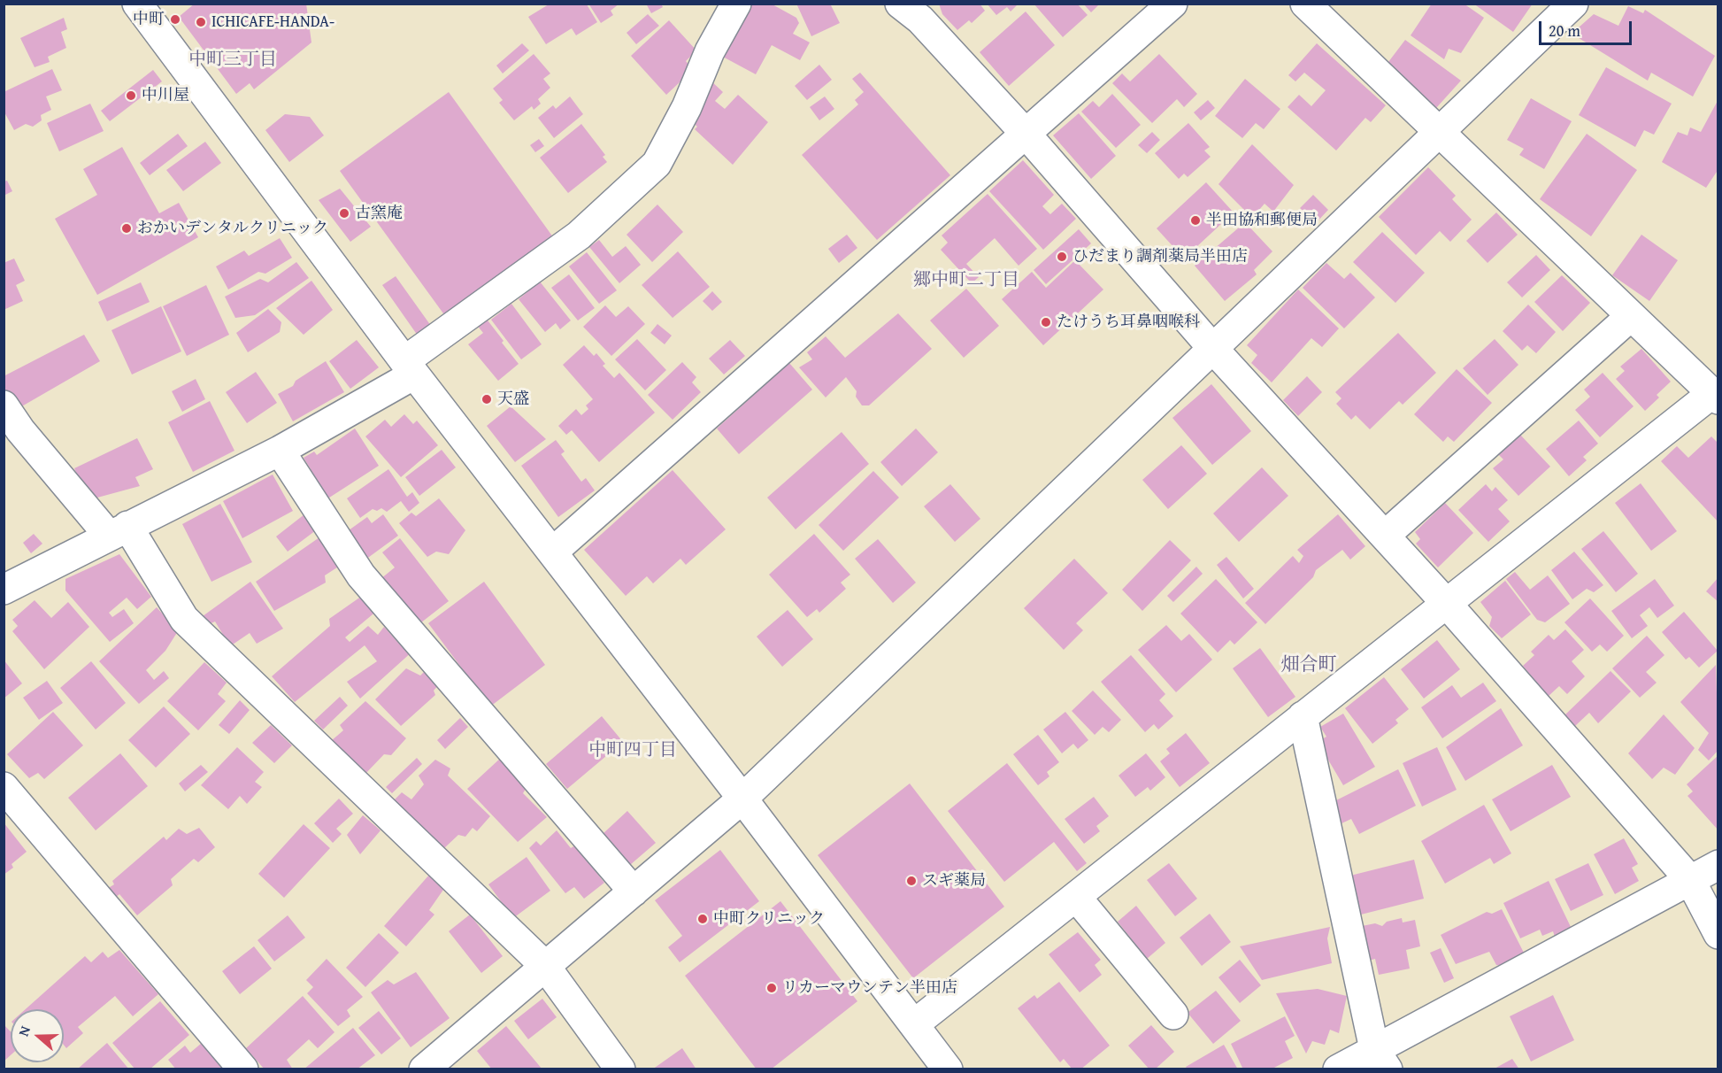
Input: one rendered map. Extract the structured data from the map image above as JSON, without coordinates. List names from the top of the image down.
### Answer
{
  "districts": [
    "中町三丁目",
    "郷中町二丁目",
    "畑合町",
    "中町四丁目"
  ],
  "places": [
    "中町",
    "ICHICAFE-HANDA-",
    "中川屋",
    "古窯庵",
    "半田協和郵便局",
    "おかいデンタルクリニック",
    "ひだまり調剤薬局半田店",
    "たけうち耳鼻咽喉科",
    "天盛",
    "スギ薬局",
    "中町クリニック",
    "リカーマウンテン半田店"
  ],
  "scale_bar": "20 m",
  "north": "left"
}
